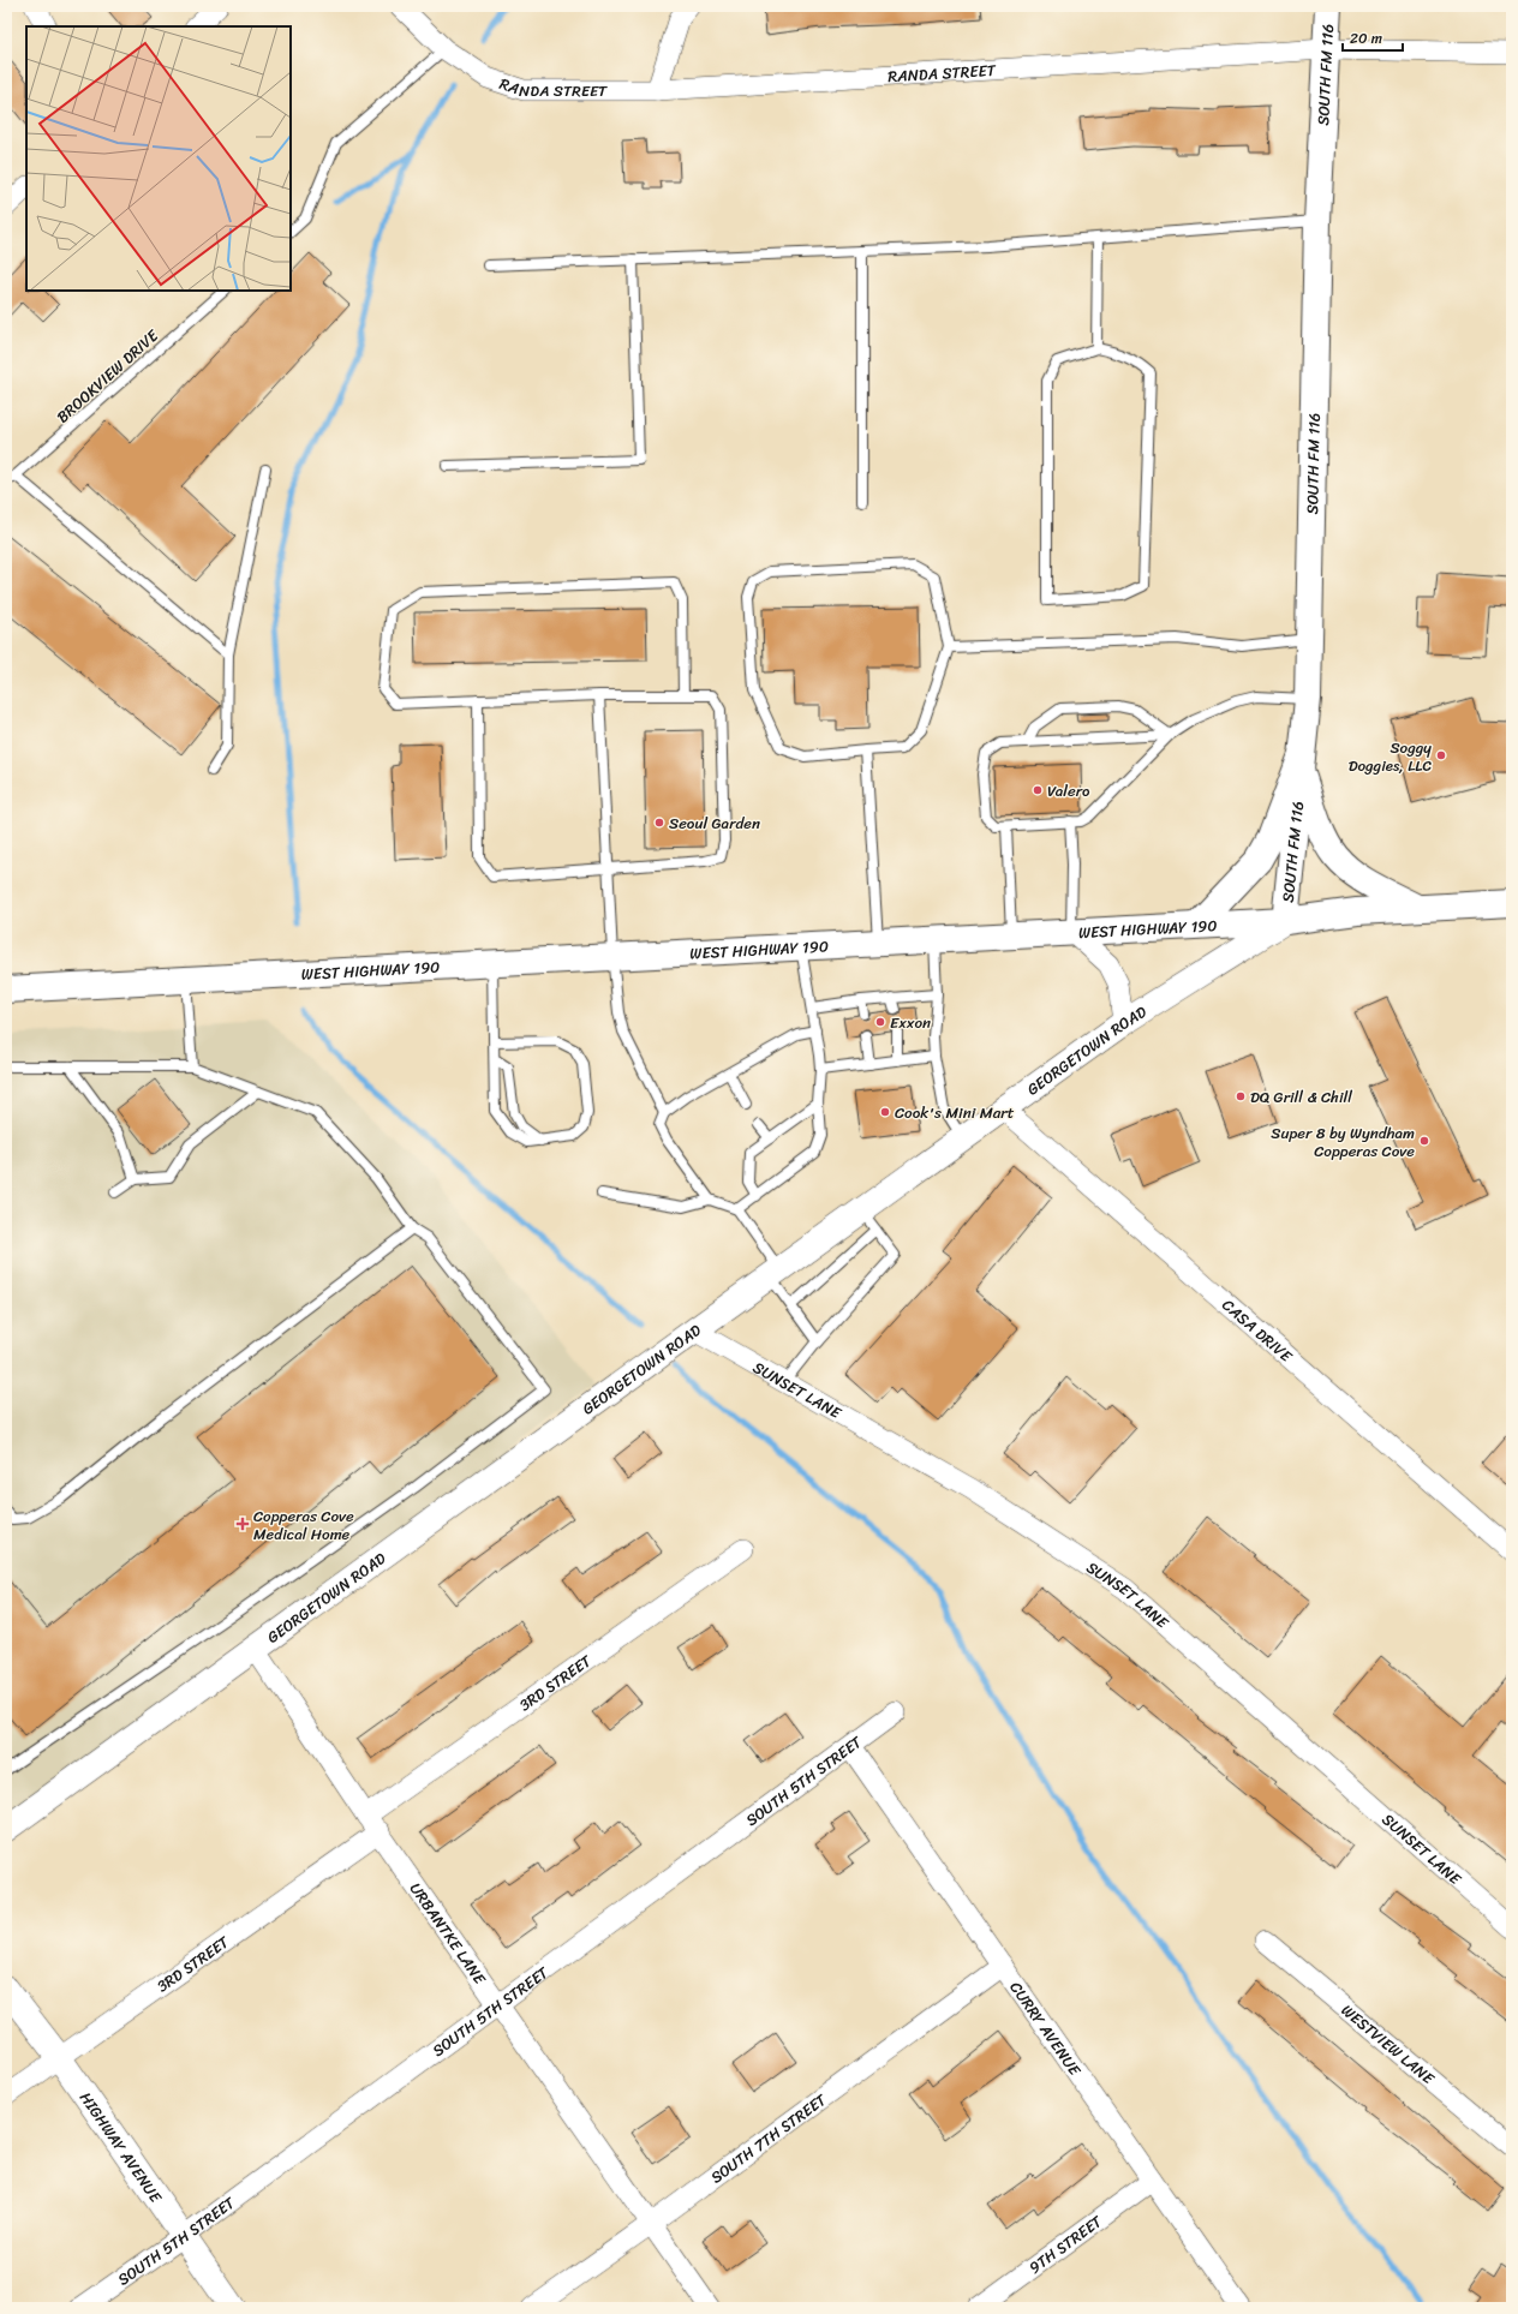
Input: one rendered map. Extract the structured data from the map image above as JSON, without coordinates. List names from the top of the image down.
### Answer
{
  "streets": {
    "main road": ["SOUTH FM 116", "WEST HIGHWAY 190"],
    "street": [
      "RANDA STREET",
      "GEORGETOWN ROAD",
      "CASA DRIVE",
      "SUNSET LANE",
      "3RD STREET",
      "SOUTH 5TH STREET",
      "URBANTKE LANE",
      "CURRY AVENUE",
      "WESTVIEW LANE",
      "SOUTH 7TH STREET",
      "HIGHWAY AVENUE",
      "9TH STREET"
    ],
    "lane": ["BROOKVIEW DRIVE"]
  },
  "crossings": [
    ["RANDA STREET", "SOUTH FM 116"],
    ["SOUTH FM 116", "WEST HIGHWAY 190"],
    ["SOUTH FM 116", "GEORGETOWN ROAD"],
    ["WEST HIGHWAY 190", "GEORGETOWN ROAD"],
    ["GEORGETOWN ROAD", "CASA DRIVE"],
    ["GEORGETOWN ROAD", "SUNSET LANE"],
    ["GEORGETOWN ROAD", "URBANTKE LANE"],
    ["3RD STREET", "URBANTKE LANE"],
    ["3RD STREET", "HIGHWAY AVENUE"],
    ["SOUTH 5TH STREET", "URBANTKE LANE"],
    ["SOUTH 5TH STREET", "CURRY AVENUE"],
    ["SOUTH 5TH STREET", "HIGHWAY AVENUE"],
    ["URBANTKE LANE", "SOUTH 7TH STREET"],
    ["CURRY AVENUE", "SOUTH 7TH STREET"],
    ["CURRY AVENUE", "9TH STREET"]
  ],
  "places": {
    "other": [
      "Soggy Doggies, LLC",
      "Valero",
      "Seoul Garden",
      "Exxon",
      "DQ Grill & Chill",
      "Cook's Mini Mart",
      "Super 8 by Wyndham Copperas Cove"
    ],
    "health": ["Copperas Cove Medical Home"]
  },
  "scale_bar": "20 m"
}
